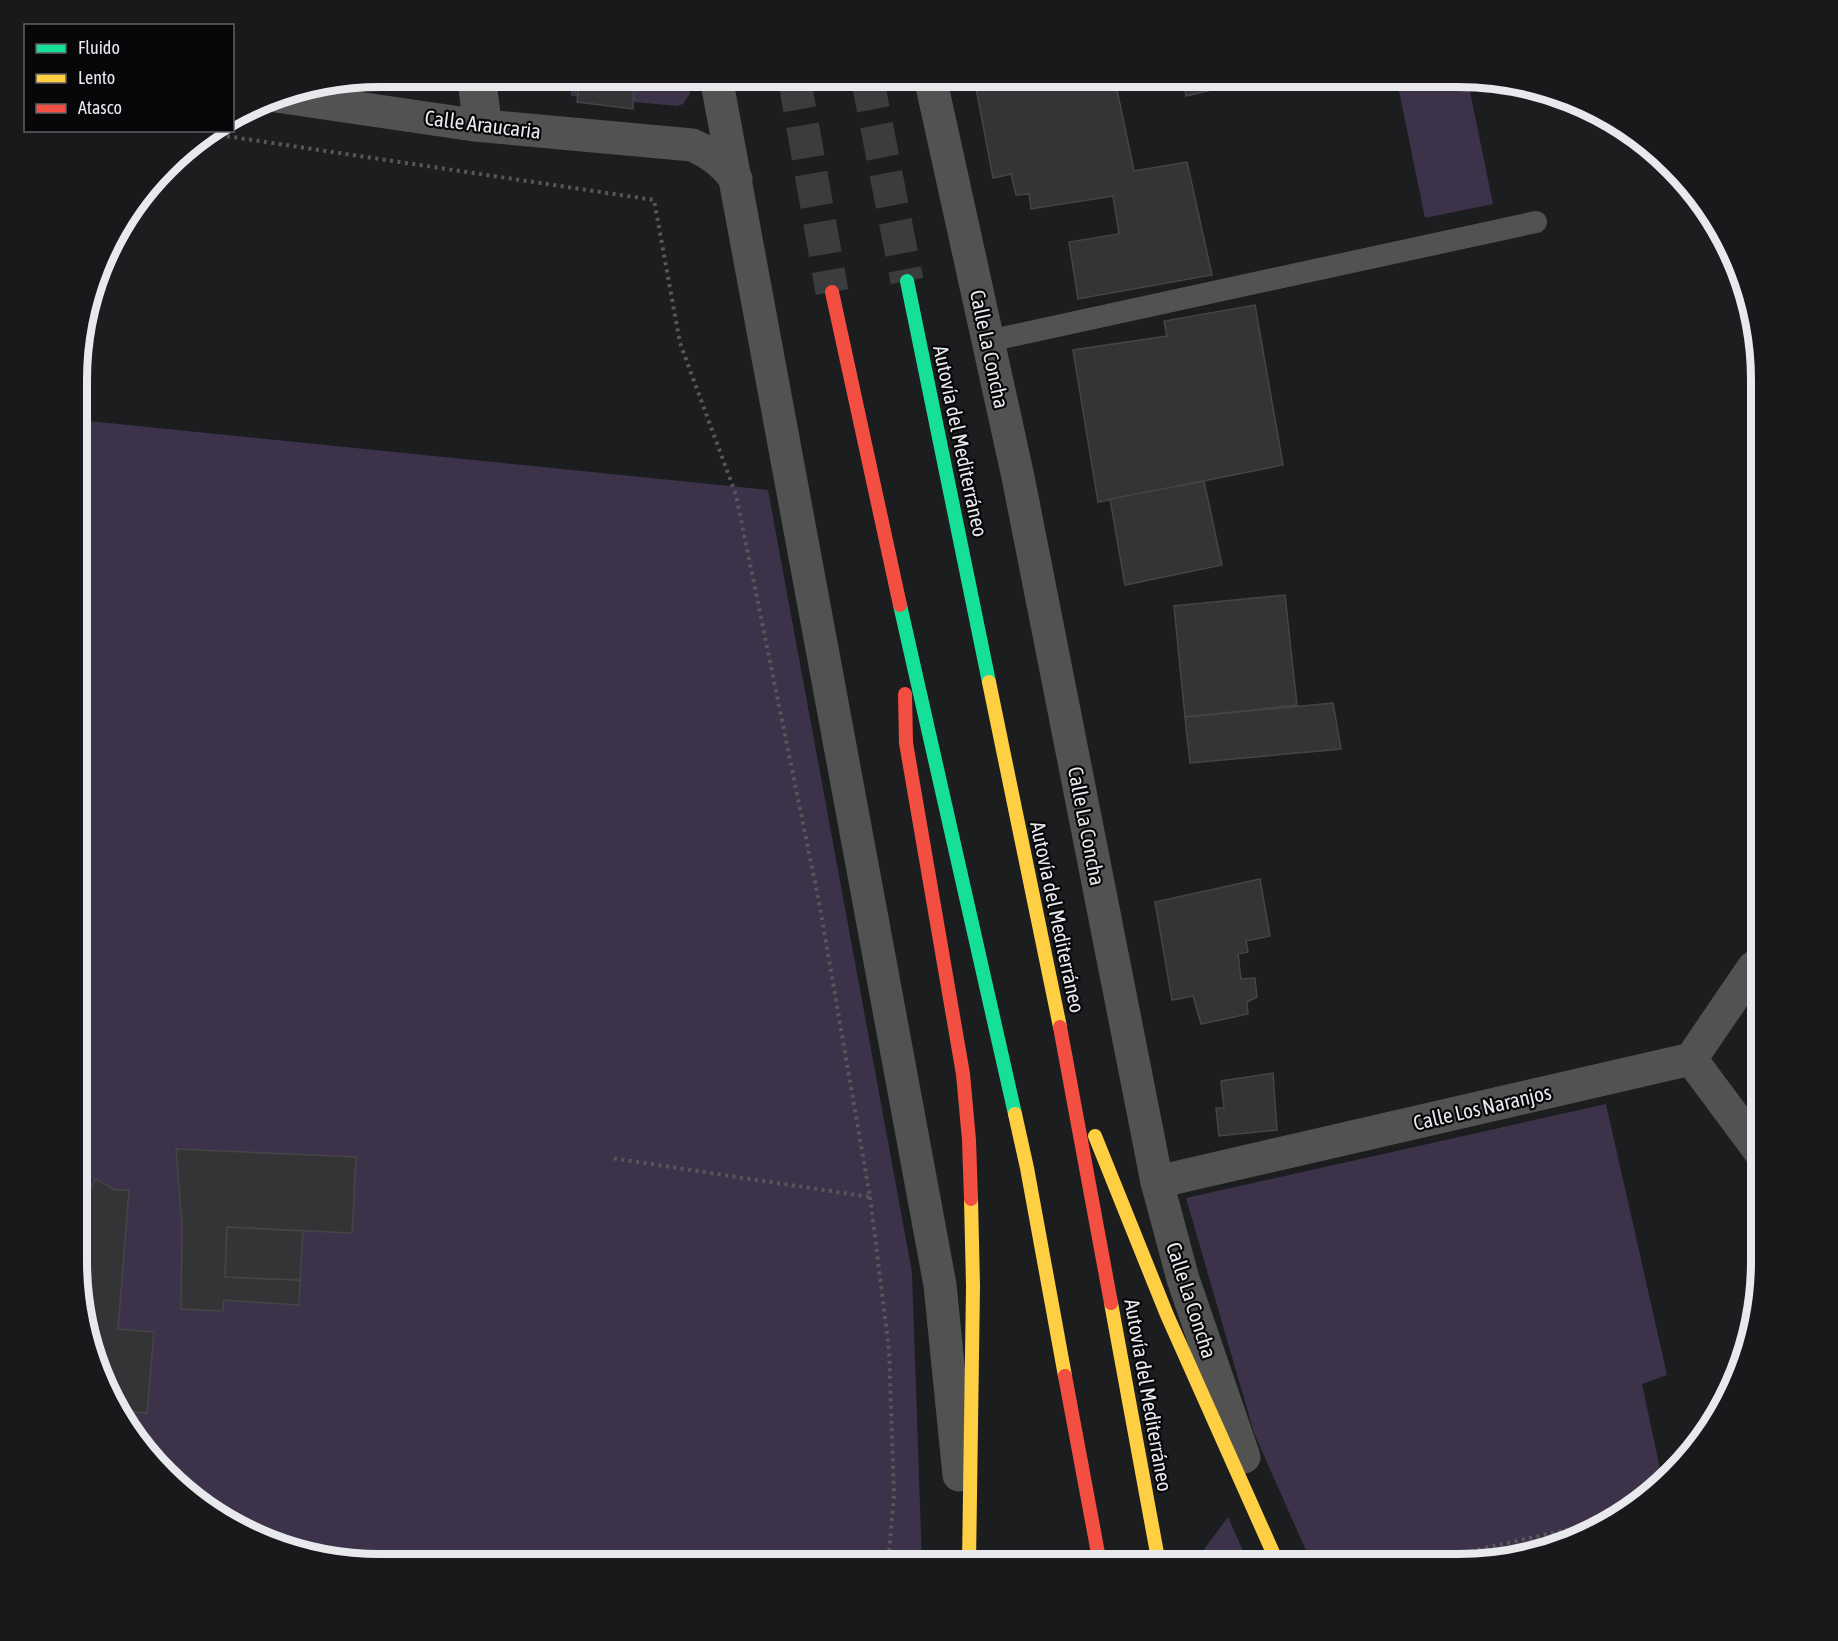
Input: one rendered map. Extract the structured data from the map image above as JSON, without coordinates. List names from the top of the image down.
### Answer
{
  "streets": {
    "highway": ["Autovía del Mediterráneo"],
    "street": ["Calle Araucaria", "Calle La Concha", "Calle Los Naranjos"]
  },
  "crossings": [
    ["Calle La Concha", "Calle Los Naranjos"]
  ],
  "legend": ["Fluido", "Lento", "Atasco"]
}
